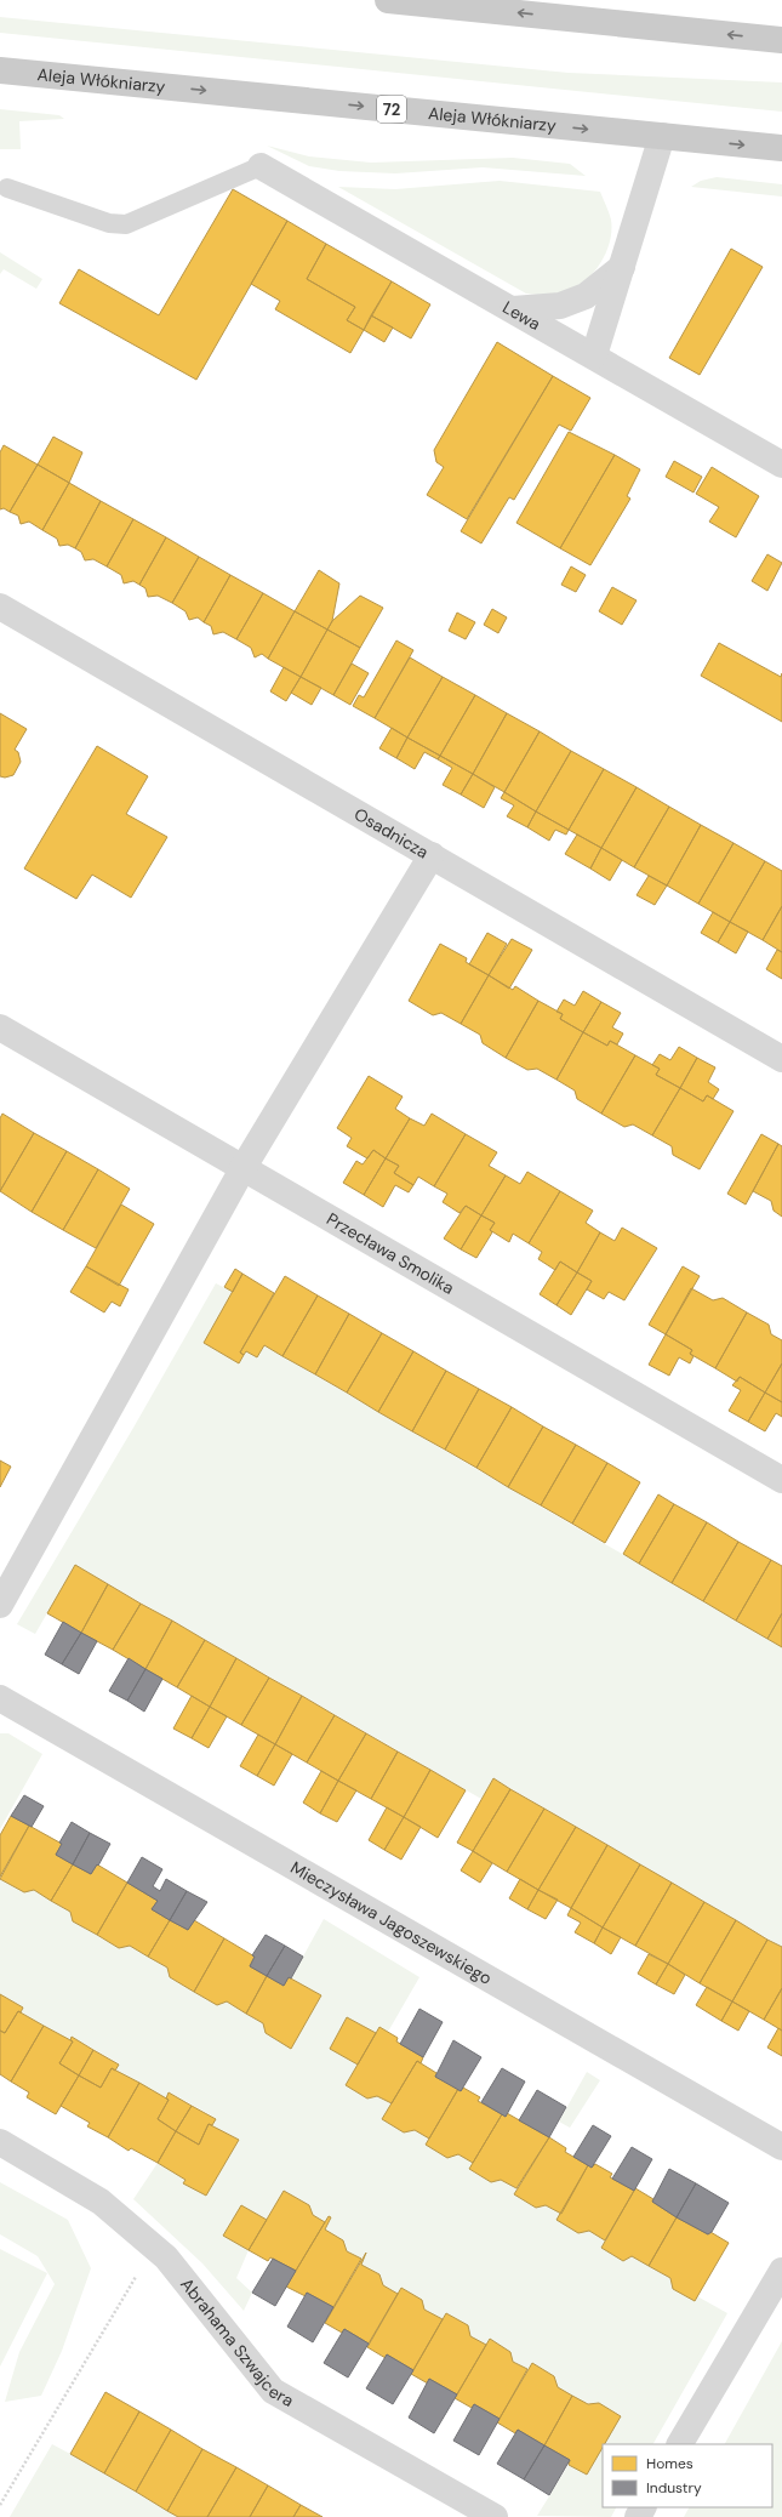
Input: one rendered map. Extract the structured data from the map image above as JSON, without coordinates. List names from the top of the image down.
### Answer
{
  "streets": {
    "main road": ["Aleja Włókniarzy", "72"],
    "street": [
      "Lewa",
      "Osadnicza",
      "Przecława Smolika",
      "Mieczysława Jagoszewskiego",
      "Abrahama Szwajcera"
    ]
  },
  "legend": ["Homes", "Industry"]
}
